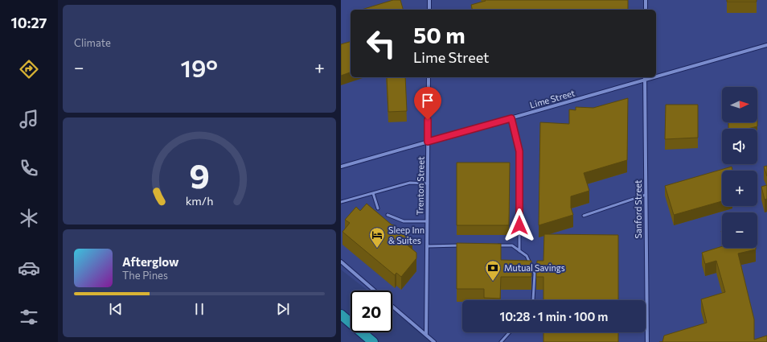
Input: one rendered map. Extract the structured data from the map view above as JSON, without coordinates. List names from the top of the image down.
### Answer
{
  "streets": {
    "street": ["Lime Street", "Trenton Street", "Sanford Street"]
  },
  "crossings": [
    ["Lime Street", "Trenton Street"],
    ["Lime Street", "Sanford Street"]
  ],
  "places": {
    "hotel": ["Sleep Inn & Suites"],
    "bank": ["Mutual Savings"]
  },
  "north": "right",
  "page": {
    "tabs": "10:27",
    "tile": "Climate",
    "turn": ["50 m", "Lime Street"],
    "heat": ["−", "19°", "+"],
    "map_buttons": ["+", "−"],
    "song": ["Afterglow", "The Pines"],
    "limit": "20",
    "trip": "10:28 · 1 min · 100 m",
    "gauge": ["9", "km/h"]
  }
}
